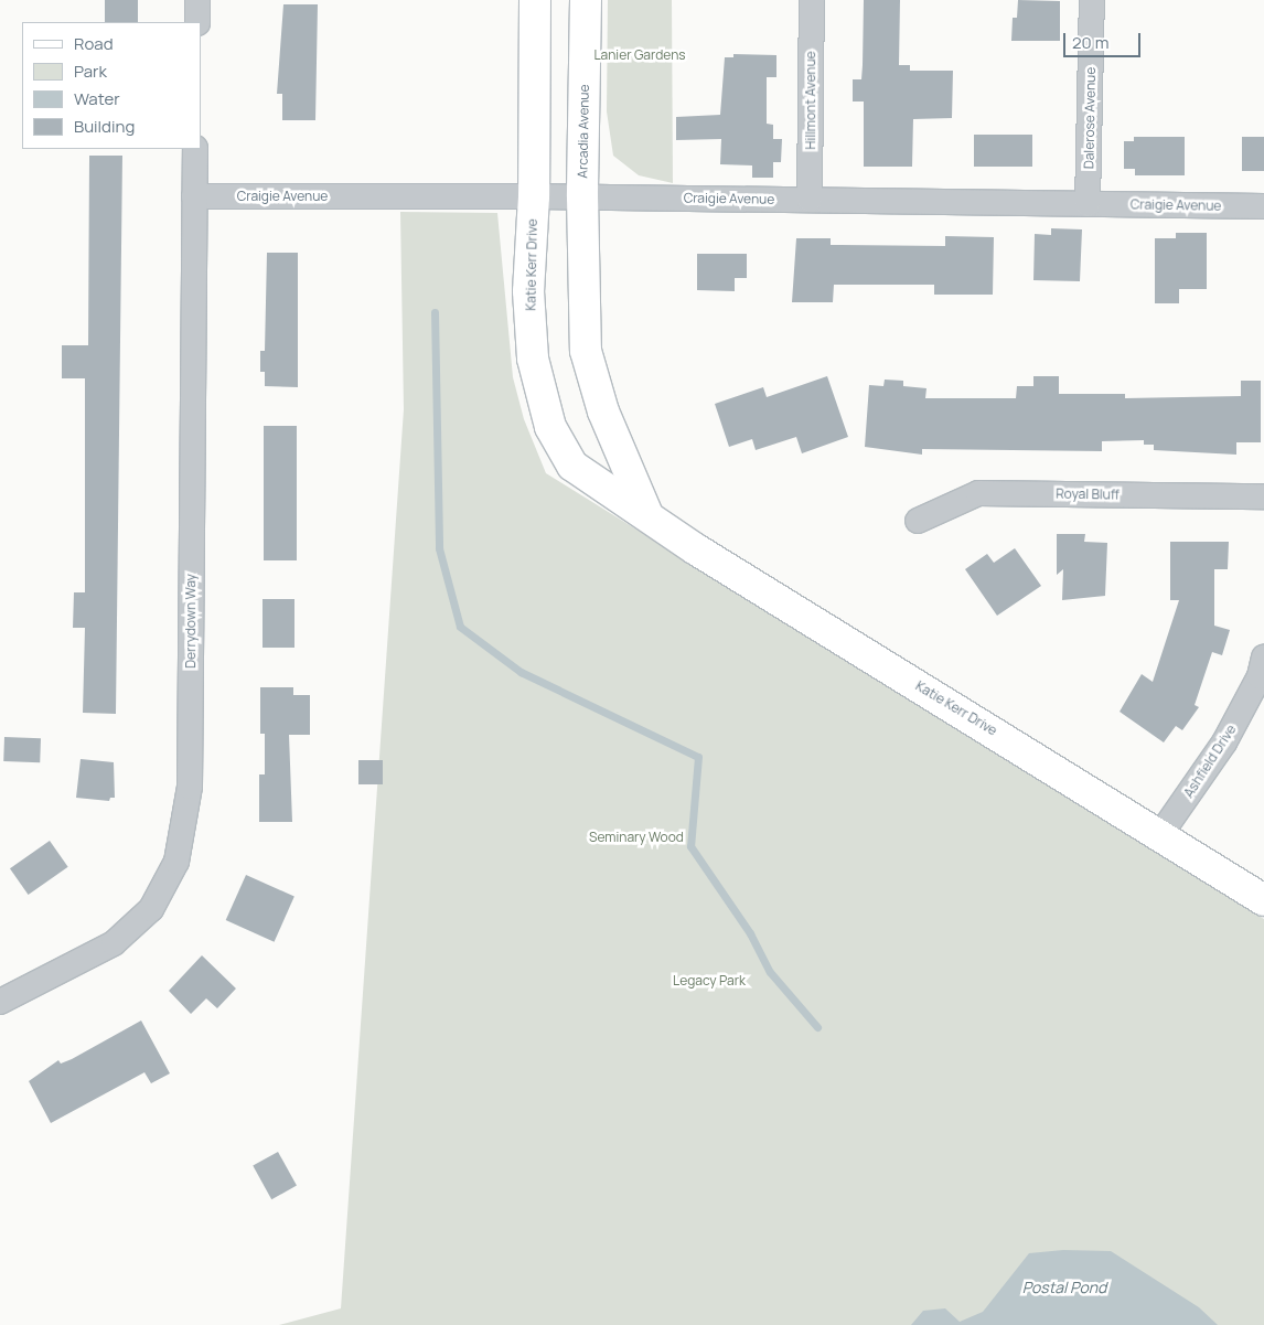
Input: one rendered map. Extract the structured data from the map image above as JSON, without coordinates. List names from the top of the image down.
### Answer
{
  "streets": {
    "street": [
      "Hillmont Avenue",
      "Dalerose Avenue",
      "Arcadia Avenue",
      "Craigie Avenue",
      "Katie Kerr Drive",
      "Royal Bluff",
      "Derrydown Way",
      "Ashfield Drive"
    ]
  },
  "crossings": [
    ["Hillmont Avenue", "Craigie Avenue"],
    ["Dalerose Avenue", "Craigie Avenue"],
    ["Arcadia Avenue", "Craigie Avenue"],
    ["Craigie Avenue", "Katie Kerr Drive"],
    ["Craigie Avenue", "Derrydown Way"],
    ["Katie Kerr Drive", "Ashfield Drive"]
  ],
  "water": ["Postal Pond"],
  "parks": ["Lanier Gardens", "Seminary Wood", "Legacy Park"],
  "legend": [
    "Road",
    "Park",
    "Water",
    "Building"
  ],
  "scale_bar": "20 m"
}
